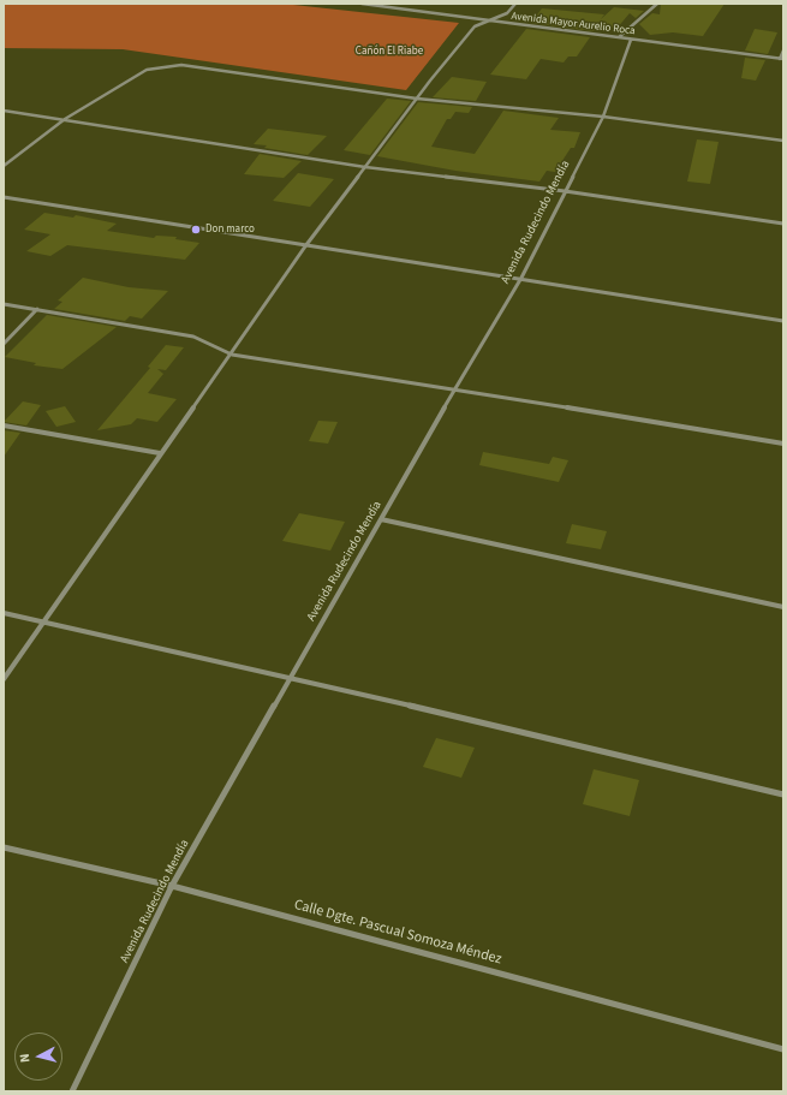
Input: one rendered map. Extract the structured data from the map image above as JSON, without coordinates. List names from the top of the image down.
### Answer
{
  "streets": {
    "street": ["Avenida Mayor Aurelio Roca", "Avenida Rudecindo Mendía", "Calle Dgte. Pascual Somoza Méndez"]
  },
  "crossings": [
    ["Avenida Mayor Aurelio Roca", "Avenida Rudecindo Mendía"],
    ["Avenida Rudecindo Mendía", "Calle Dgte. Pascual Somoza Méndez"]
  ],
  "parks": ["Cañón El Riabe"],
  "places": ["Don marco"],
  "north": "left"
}
